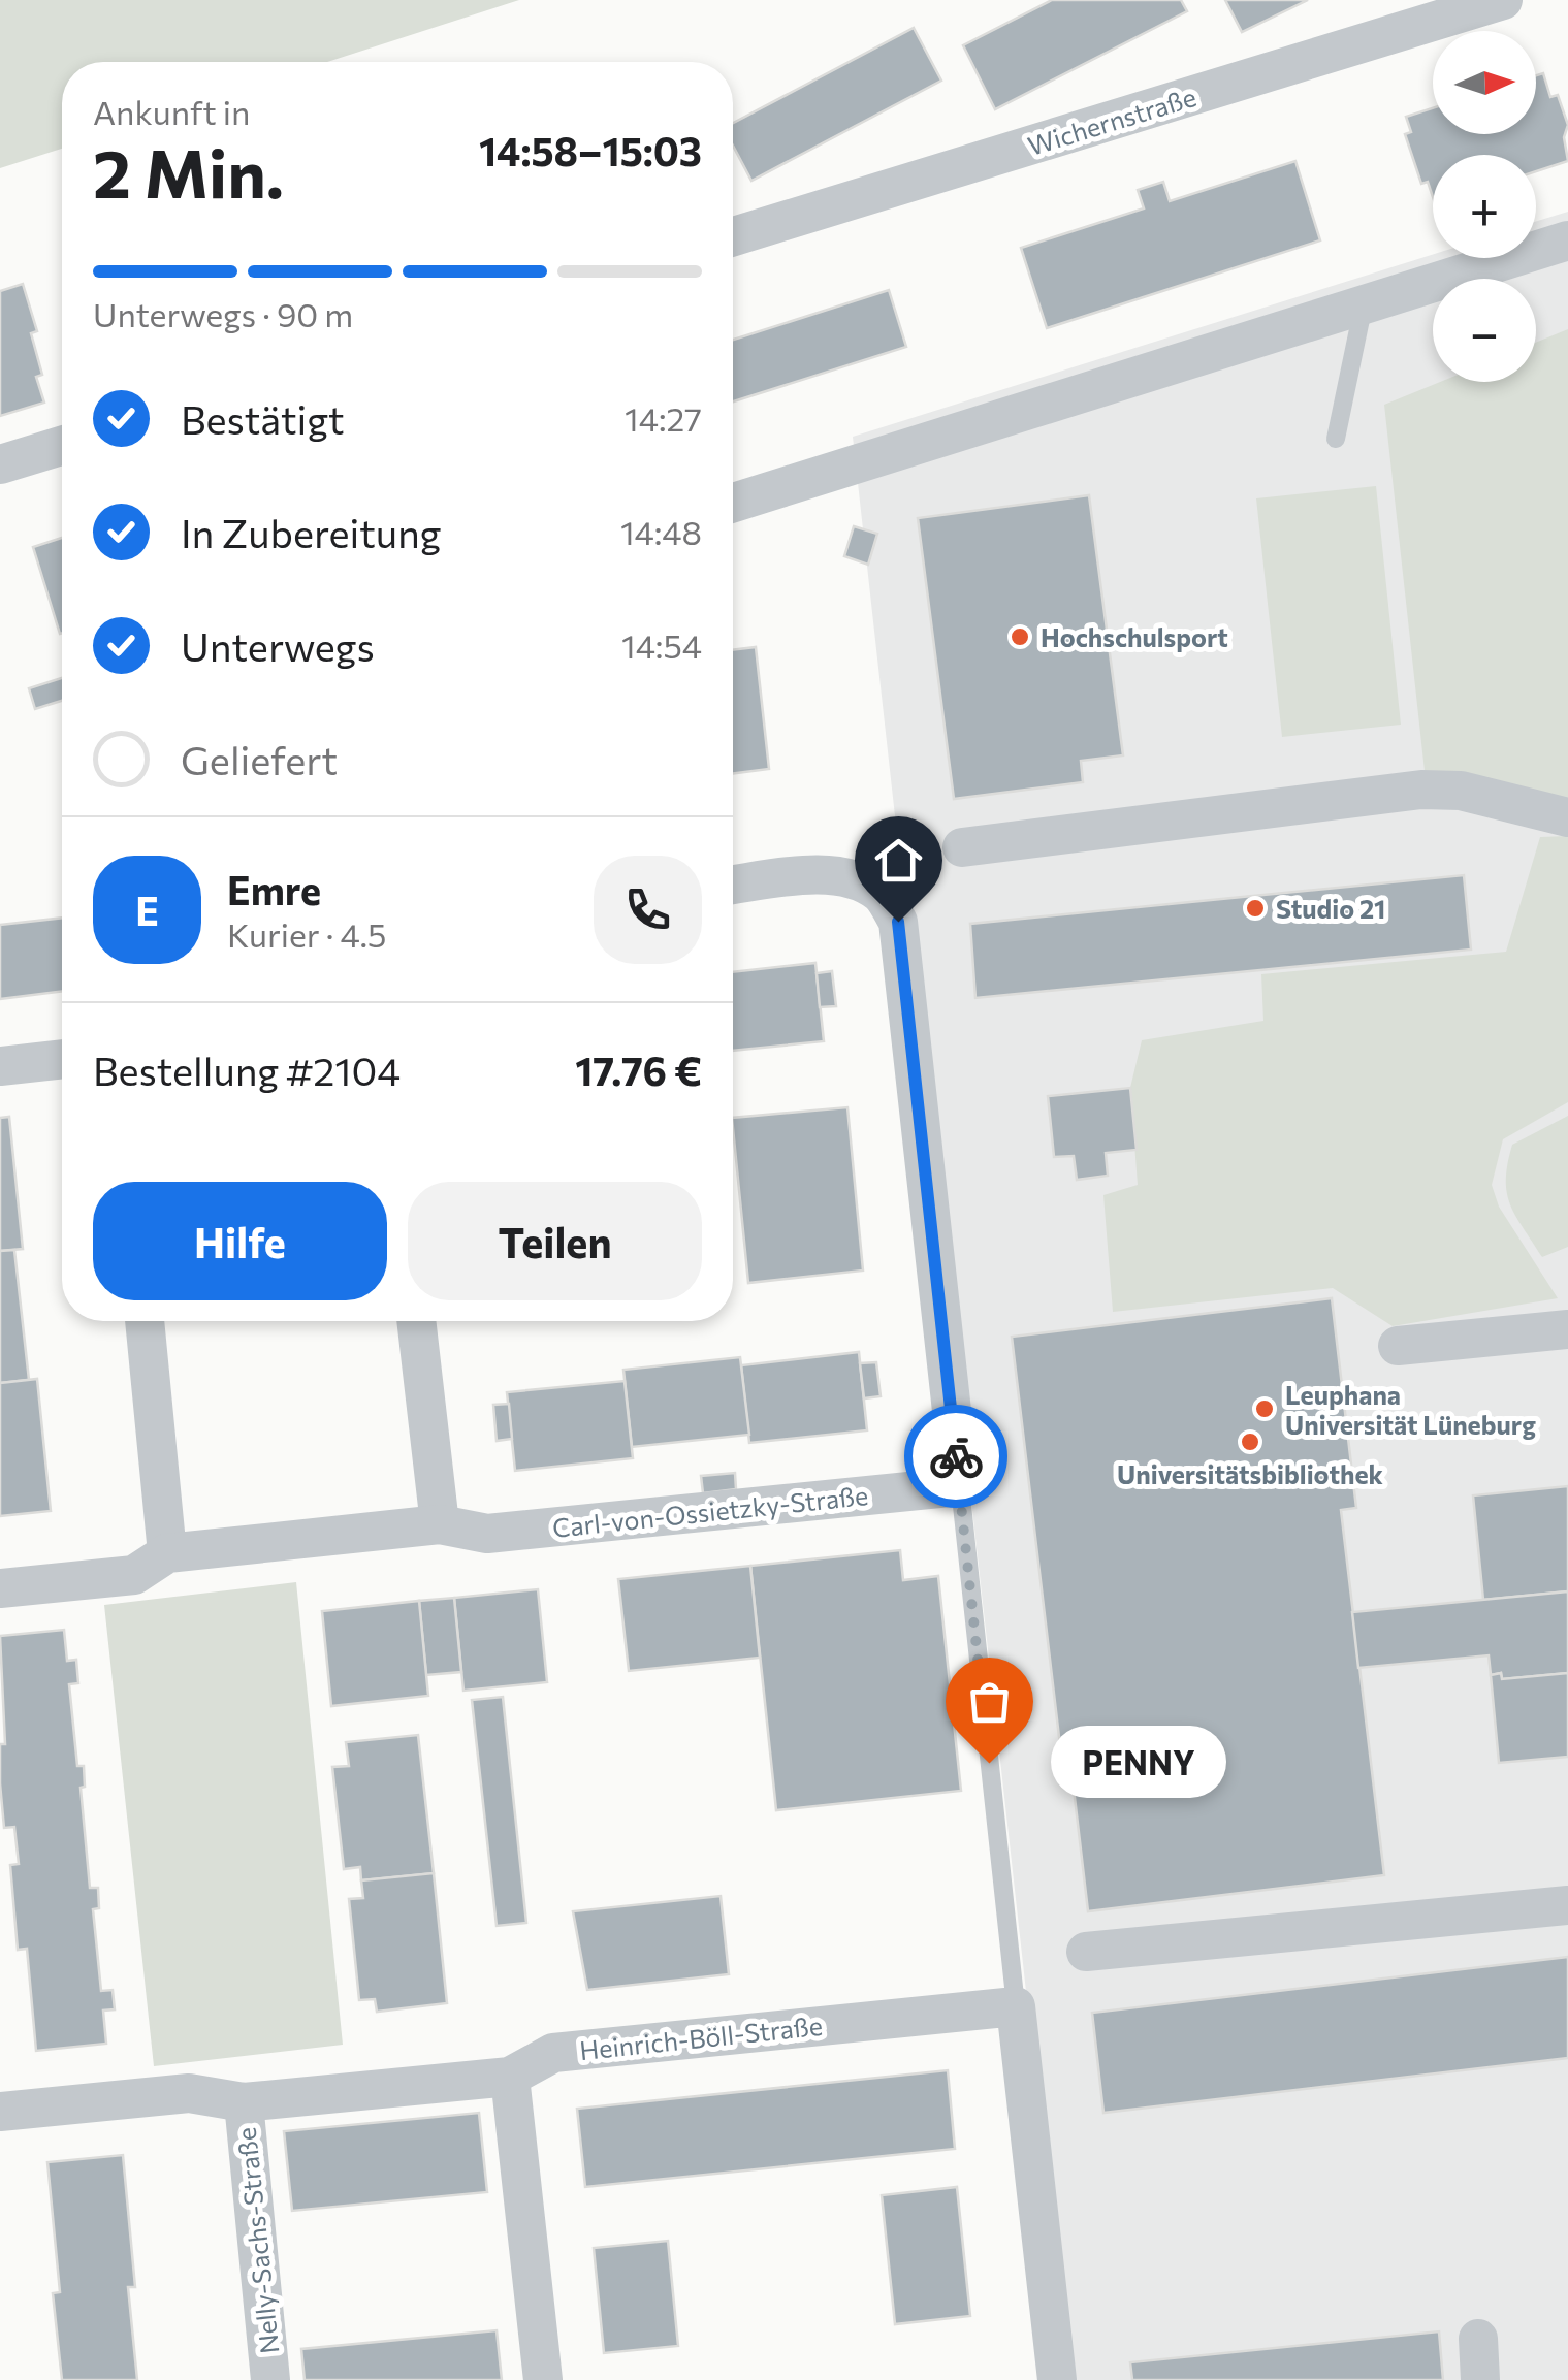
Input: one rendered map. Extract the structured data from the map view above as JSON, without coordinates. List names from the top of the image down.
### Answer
{
  "streets": {
    "street": [
      "Wichernstraße",
      "Carl-von-Ossietzky-Straße",
      "Heinrich-Böll-Straße",
      "Nelly-Sachs-Straße"
    ]
  },
  "crossings": [
    ["Heinrich-Böll-Straße", "Nelly-Sachs-Straße"]
  ],
  "places": [
    "Hochschulsport",
    "Studio 21",
    "Leuphana Universität Lüneburg",
    "Universitätsbibliothek",
    "PENNY"
  ],
  "north": "right",
  "page": {
    "map_buttons": ["+", "−"],
    "heading": ["2 Min.", "Ankunft in", "14:58–15:03"],
    "panel": [
      "Emre",
      "Kurier · 4.5",
      "Bestellung #2104",
      "17.76 €"
    ],
    "bar": "Unterwegs · 90 m",
    "list": [
      ["Bestätigt", "14:27"],
      ["In Zubereitung", "14:48"],
      ["Unterwegs", "14:54"],
      "Geliefert"
    ],
    "round": "E",
    "buttons": ["Hilfe", "Teilen"],
    "bubble": "PENNY"
  }
}
